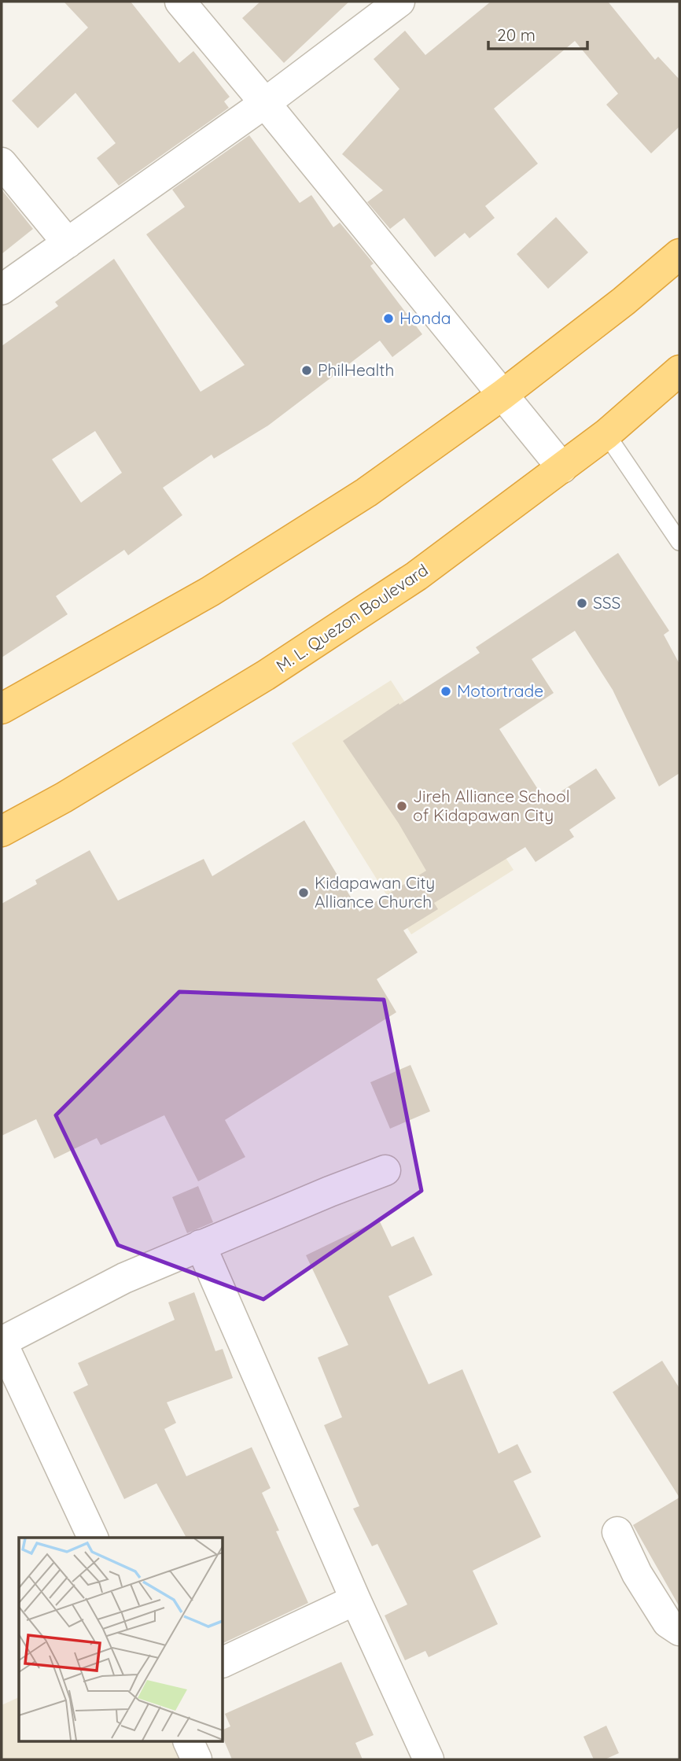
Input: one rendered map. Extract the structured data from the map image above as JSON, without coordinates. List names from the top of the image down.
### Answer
{
  "streets": {
    "highway": ["M. L. Quezon Boulevard"]
  },
  "places": [
    "Honda",
    "PhilHealth",
    "SSS",
    "Motortrade",
    "Jireh Alliance School of Kidapawan City",
    "Kidapawan City Alliance Church"
  ],
  "scale_bar": "20 m"
}
